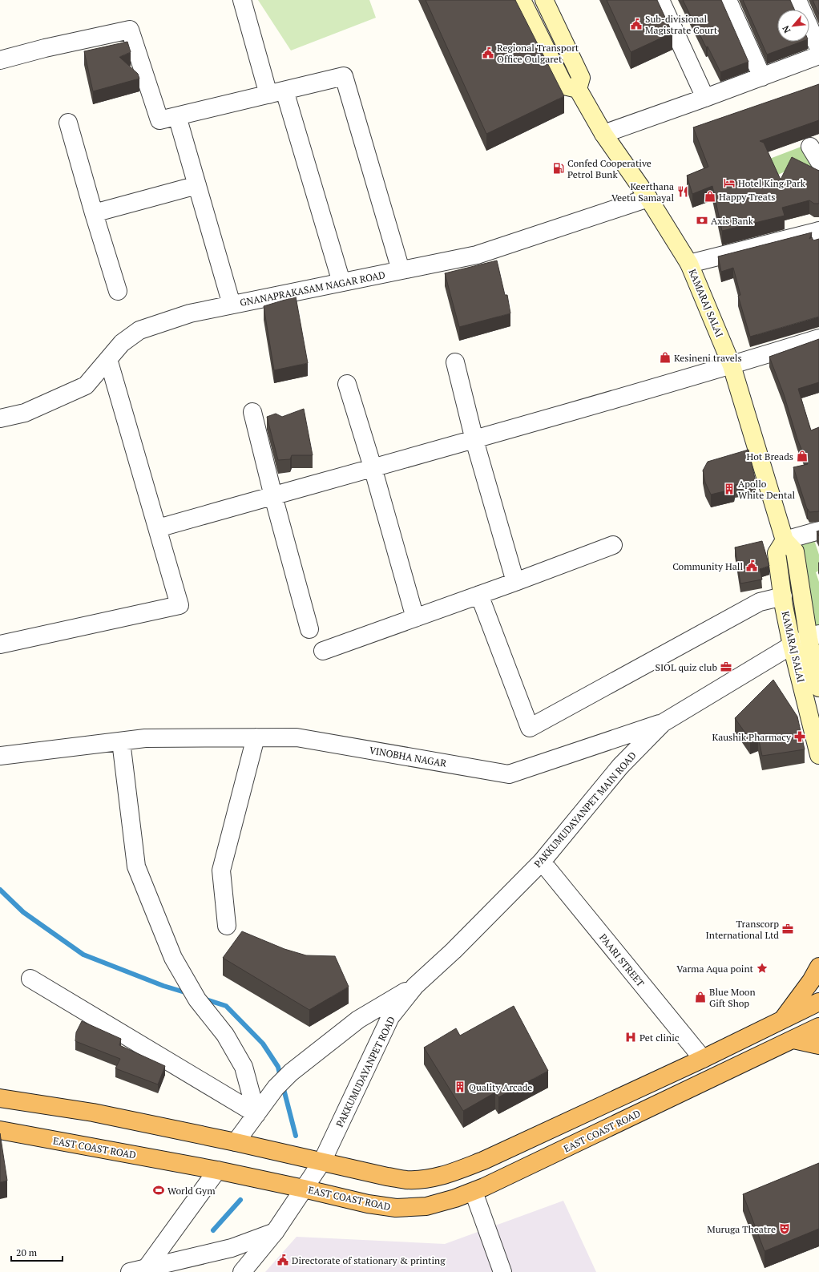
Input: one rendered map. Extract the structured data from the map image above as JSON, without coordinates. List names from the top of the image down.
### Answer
{
  "streets": {
    "highway": ["EAST COAST ROAD"],
    "main road": ["KAMARAJ SALAI"],
    "street": [
      "GNANAPRAKASAM NAGAR ROAD",
      "VINOBHA NAGAR",
      "PAKKUMUDAYANPET MAIN ROAD",
      "PAARI STREET",
      "PAKKUMUDAYANPET ROAD"
    ]
  },
  "crossings": [
    ["GNANAPRAKASAM NAGAR ROAD", "KAMARAJ SALAI"],
    ["KAMARAJ SALAI", "PAKKUMUDAYANPET MAIN ROAD"],
    ["VINOBHA NAGAR", "PAKKUMUDAYANPET MAIN ROAD"],
    ["PAKKUMUDAYANPET MAIN ROAD", "PAARI STREET"],
    ["PAKKUMUDAYANPET MAIN ROAD", "PAKKUMUDAYANPET ROAD"],
    ["PAKKUMUDAYANPET ROAD", "EAST COAST ROAD"]
  ],
  "places": {
    "public building": [
      "Sub-divisional Magistrate Court",
      "Regional Transport Office Oulgaret",
      "Community Hall",
      "Directorate of stationary & printing"
    ],
    "fuel station": ["Confed Cooperative Petrol Bunk"],
    "hotel": ["Hotel King Park"],
    "restaurant": ["Keerthana Veetu Samayal"],
    "shop": [
      "Happy Treats",
      "Kesineni travels",
      "Hot Breads",
      "Blue Moon Gift Shop"
    ],
    "bank": ["Axis Bank"],
    "building": ["Apollo White Dental", "Quality Arcade"],
    "office": ["SIOL quiz club", "Transcorp International Ltd"],
    "pharmacy": ["Kaushik Pharmacy"],
    "place": ["Varma Aqua point"],
    "hospital": ["Pet clinic"],
    "sports": ["World Gym"],
    "theatre": ["Muruga Theatre"]
  },
  "scale_bar": "20 m",
  "north": "bottom left"
}
